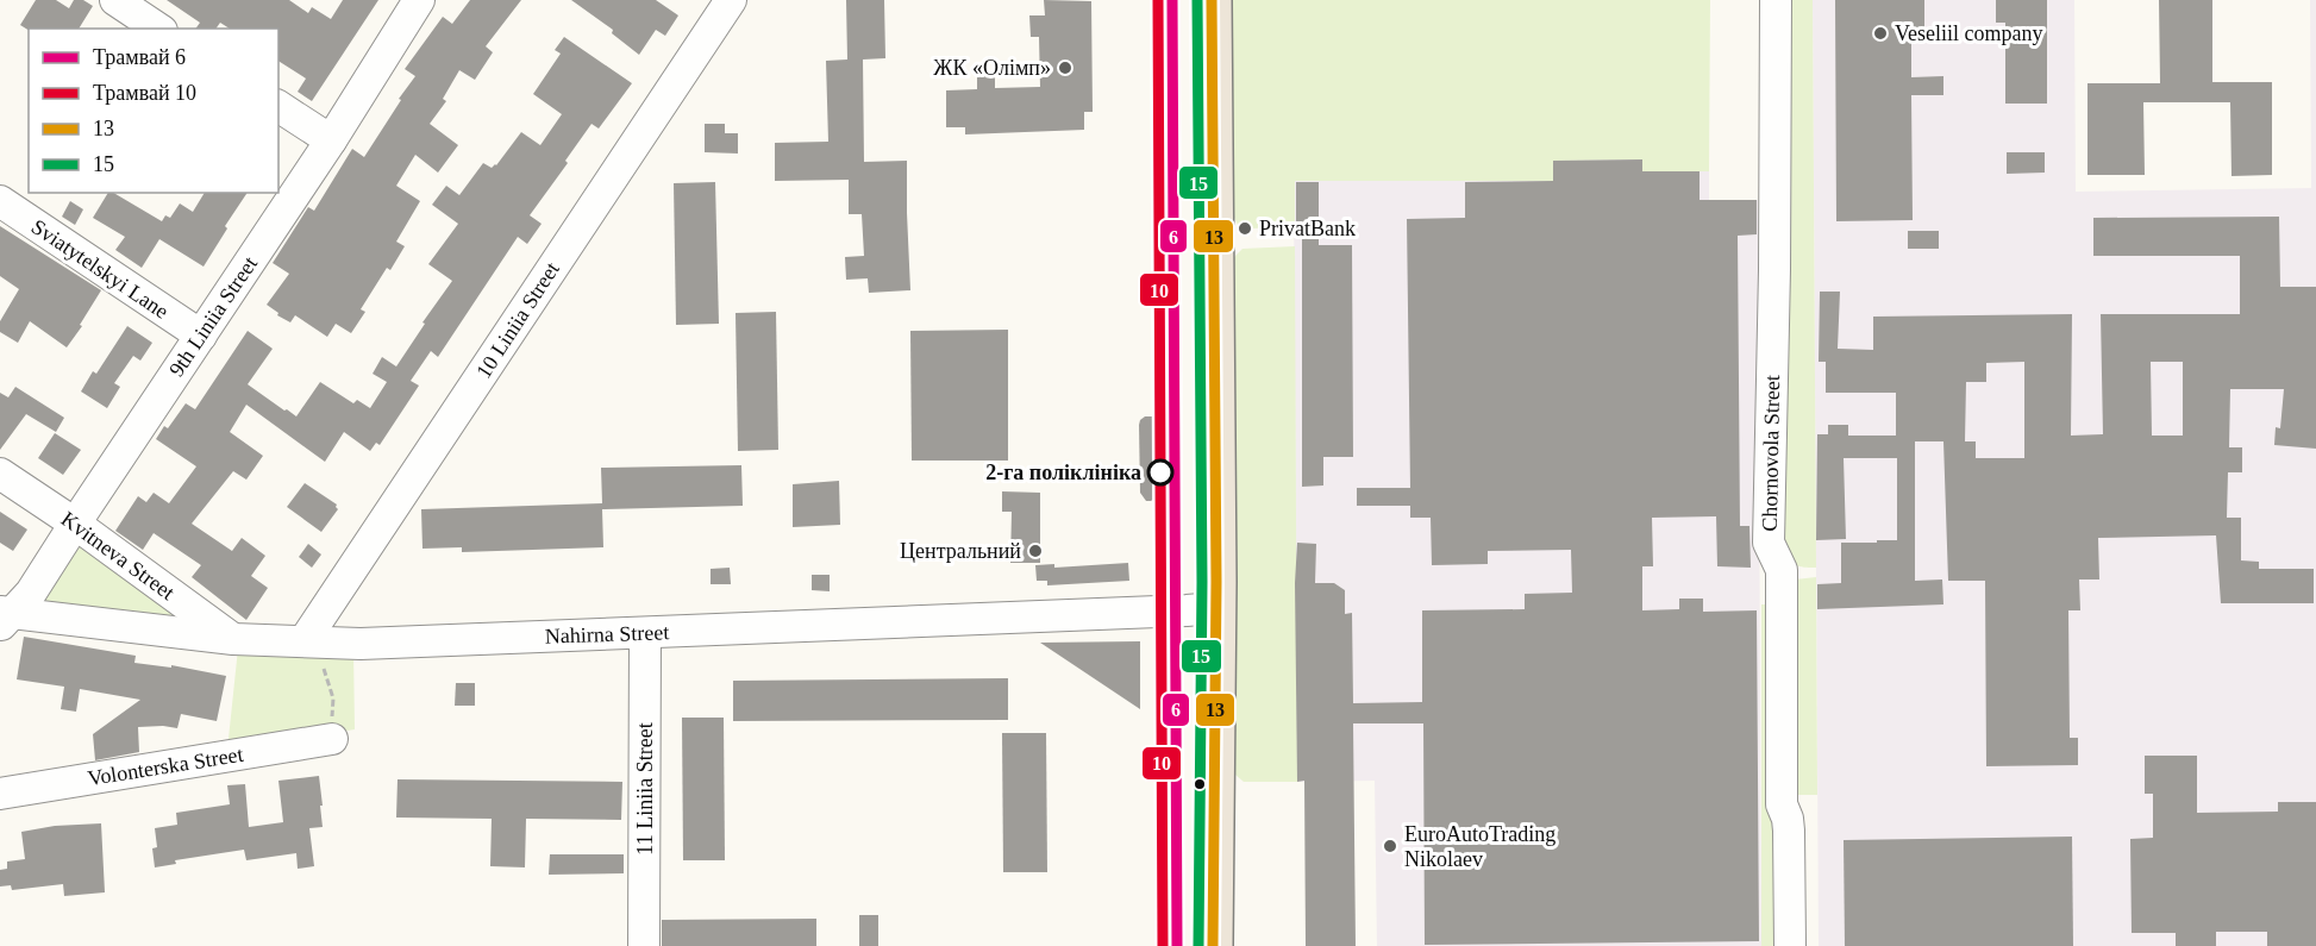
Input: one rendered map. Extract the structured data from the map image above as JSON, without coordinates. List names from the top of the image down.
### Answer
{
  "streets": {
    "street": [
      "Sviatytelskyi Lane",
      "9th Liniia Street",
      "10 Liniia Street",
      "Chornovola Street",
      "Kvitneva Street",
      "Nahirna Street",
      "Volonterska Street",
      "11 Liniia Street"
    ]
  },
  "crossings": [
    ["Sviatytelskyi Lane", "9th Liniia Street"],
    ["9th Liniia Street", "Kvitneva Street"],
    ["9th Liniia Street", "Nahirna Street"],
    ["10 Liniia Street", "Nahirna Street"],
    ["Kvitneva Street", "Nahirna Street"],
    ["Nahirna Street", "11 Liniia Street"]
  ],
  "places": [
    "Veseliil company",
    "ЖК «Олімп»",
    "PrivatBank",
    "2-га поліклініка",
    "Центральний",
    "EuroAutoTrading Nikolaev"
  ],
  "lines": [
    "tram line 6",
    "tram line 10",
    "transit line 13",
    "transit line 15"
  ],
  "legend": [
    "Трамвай 6",
    "Трамвай 10",
    "13",
    "15"
  ]
}
